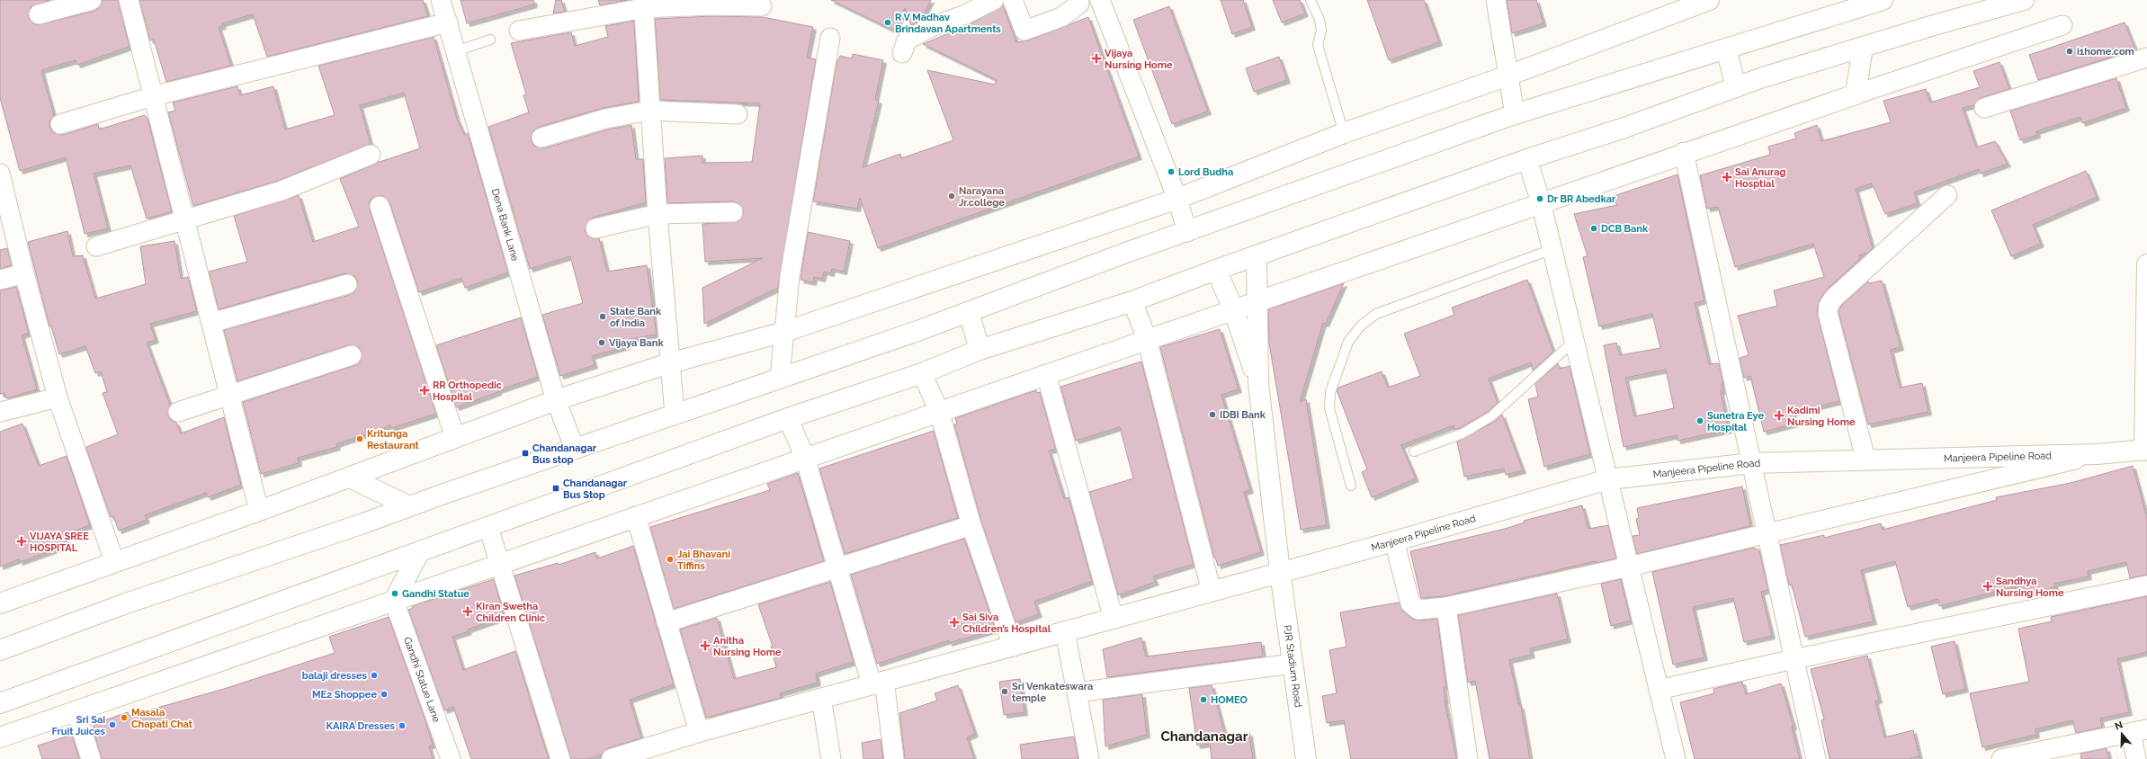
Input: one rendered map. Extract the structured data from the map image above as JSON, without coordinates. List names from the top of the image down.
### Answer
{
  "streets": {
    "main road": ["Manjeera Pipeline Road", "PJR Stadium Road"],
    "street": ["Dena Bank Lane", "Gandhi Statue Lane"]
  },
  "crossings": [
    ["Manjeera Pipeline Road", "PJR Stadium Road"]
  ],
  "districts": ["Chandanagar"],
  "places": {
    "other": [
      "R V Madhav Brindavan Apartments",
      "i1home.com",
      "Lord Budha",
      "Narayana Jr.college",
      "Dr BR Abedkar",
      "DCB Bank",
      "State Bank of India",
      "Vijaya Bank",
      "IDBI Bank",
      "Sunetra Eye Hospital",
      "Kritunga Restaurant",
      "Jai Bhavani Tiffins",
      "Gandhi Statue",
      "balaji dresses",
      "Sri Venkateswara temple",
      "ME2 Shoppee",
      "HOMEO",
      "Masala Chapati Chat",
      "Sri Sai Fruit Juices",
      "KAIRA Dresses"
    ],
    "health": [
      "Vijaya Nursing Home",
      "Sai Anurag Hosptial",
      "RR Orthopedic Hospital",
      "Kadimi Nursing Home",
      "VIJAYA SREE HOSPITAL",
      "Sandhya Nursing Home",
      "Kiran Swetha Children Clinic",
      "Sai Siva Children’s Hospital",
      "Anitha Nursing Home"
    ],
    "transit": ["Chandanagar Bus stop", "Chandanagar Bus Stop"]
  },
  "north": "top"
}
